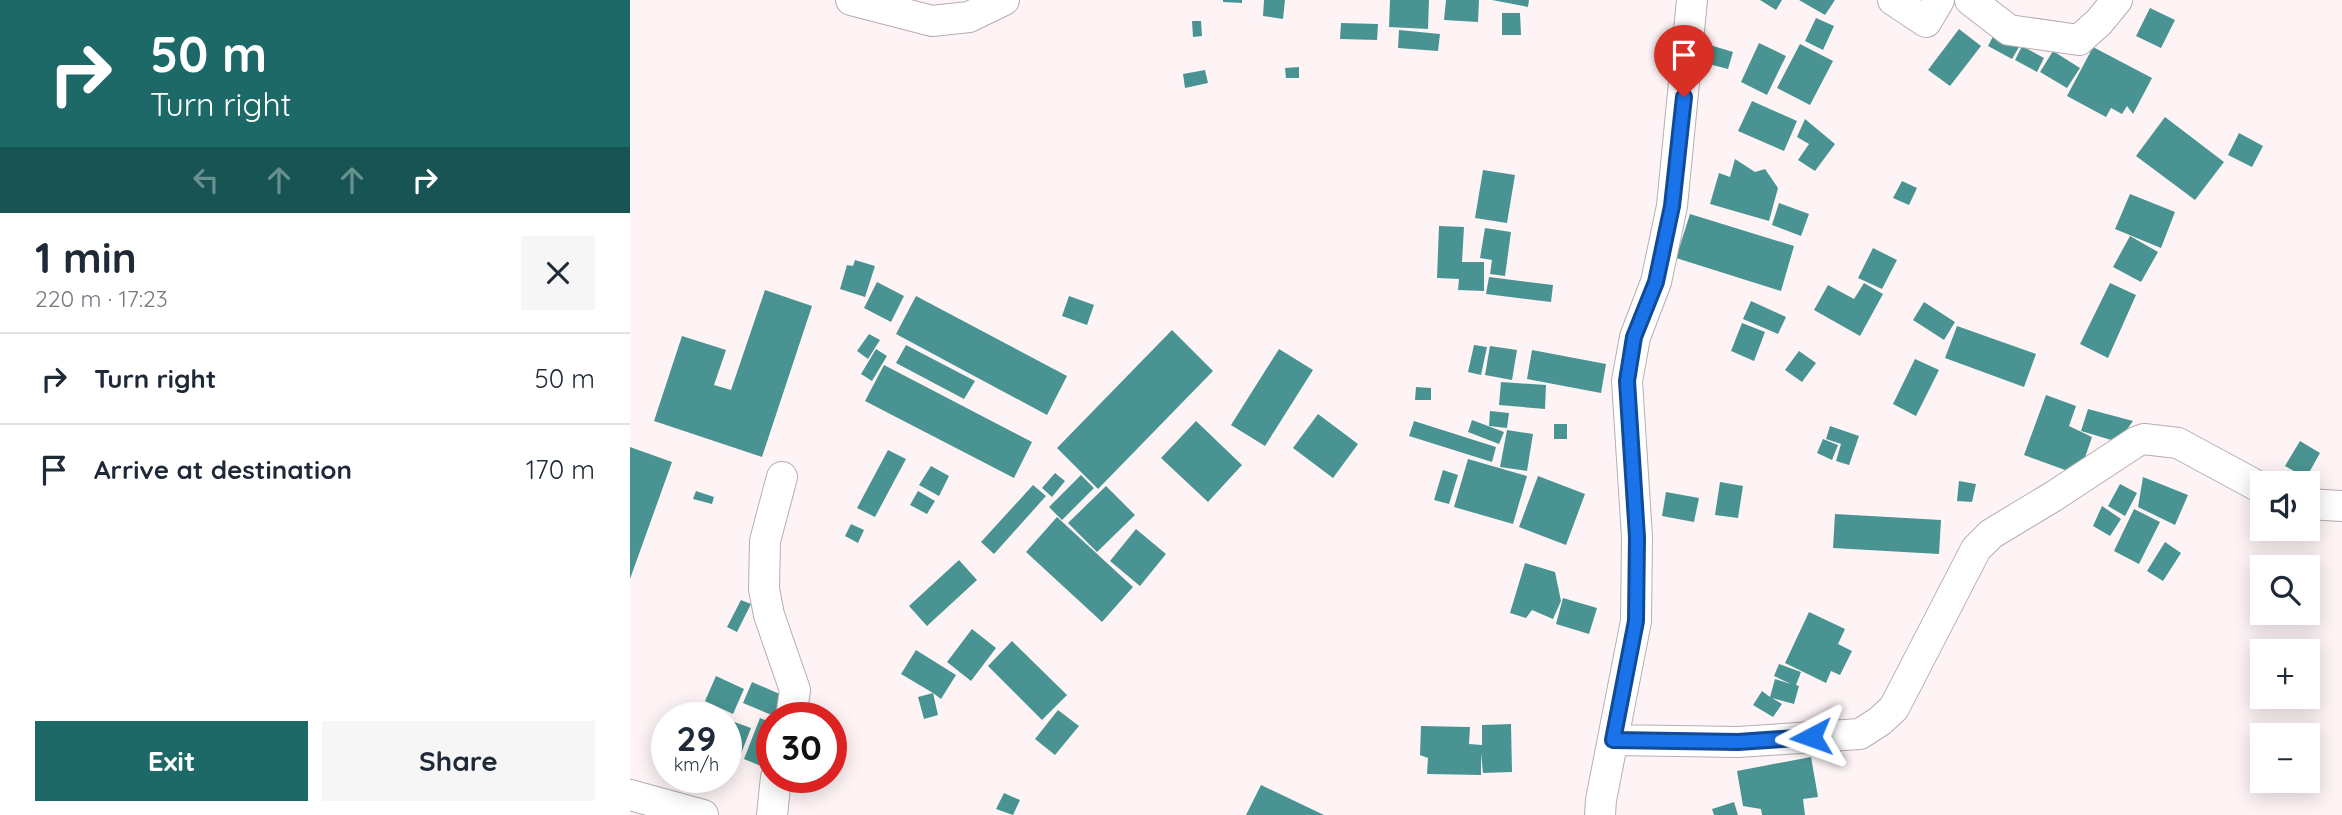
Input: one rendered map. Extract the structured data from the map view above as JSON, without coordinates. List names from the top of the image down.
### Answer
{
  "page": {
    "turn": ["50 m", "Turn right"],
    "heading": ["1 min", "220 m · 17:23"],
    "list": [
      {
        "name": "Turn right",
        "value": "50 m"
      },
      {
        "name": "Arrive at destination",
        "value": "170 m"
      }
    ],
    "map_buttons": ["+", "−"],
    "speed": "29 km/h",
    "limit": "30",
    "buttons": ["Exit", "Share"]
  }
}
